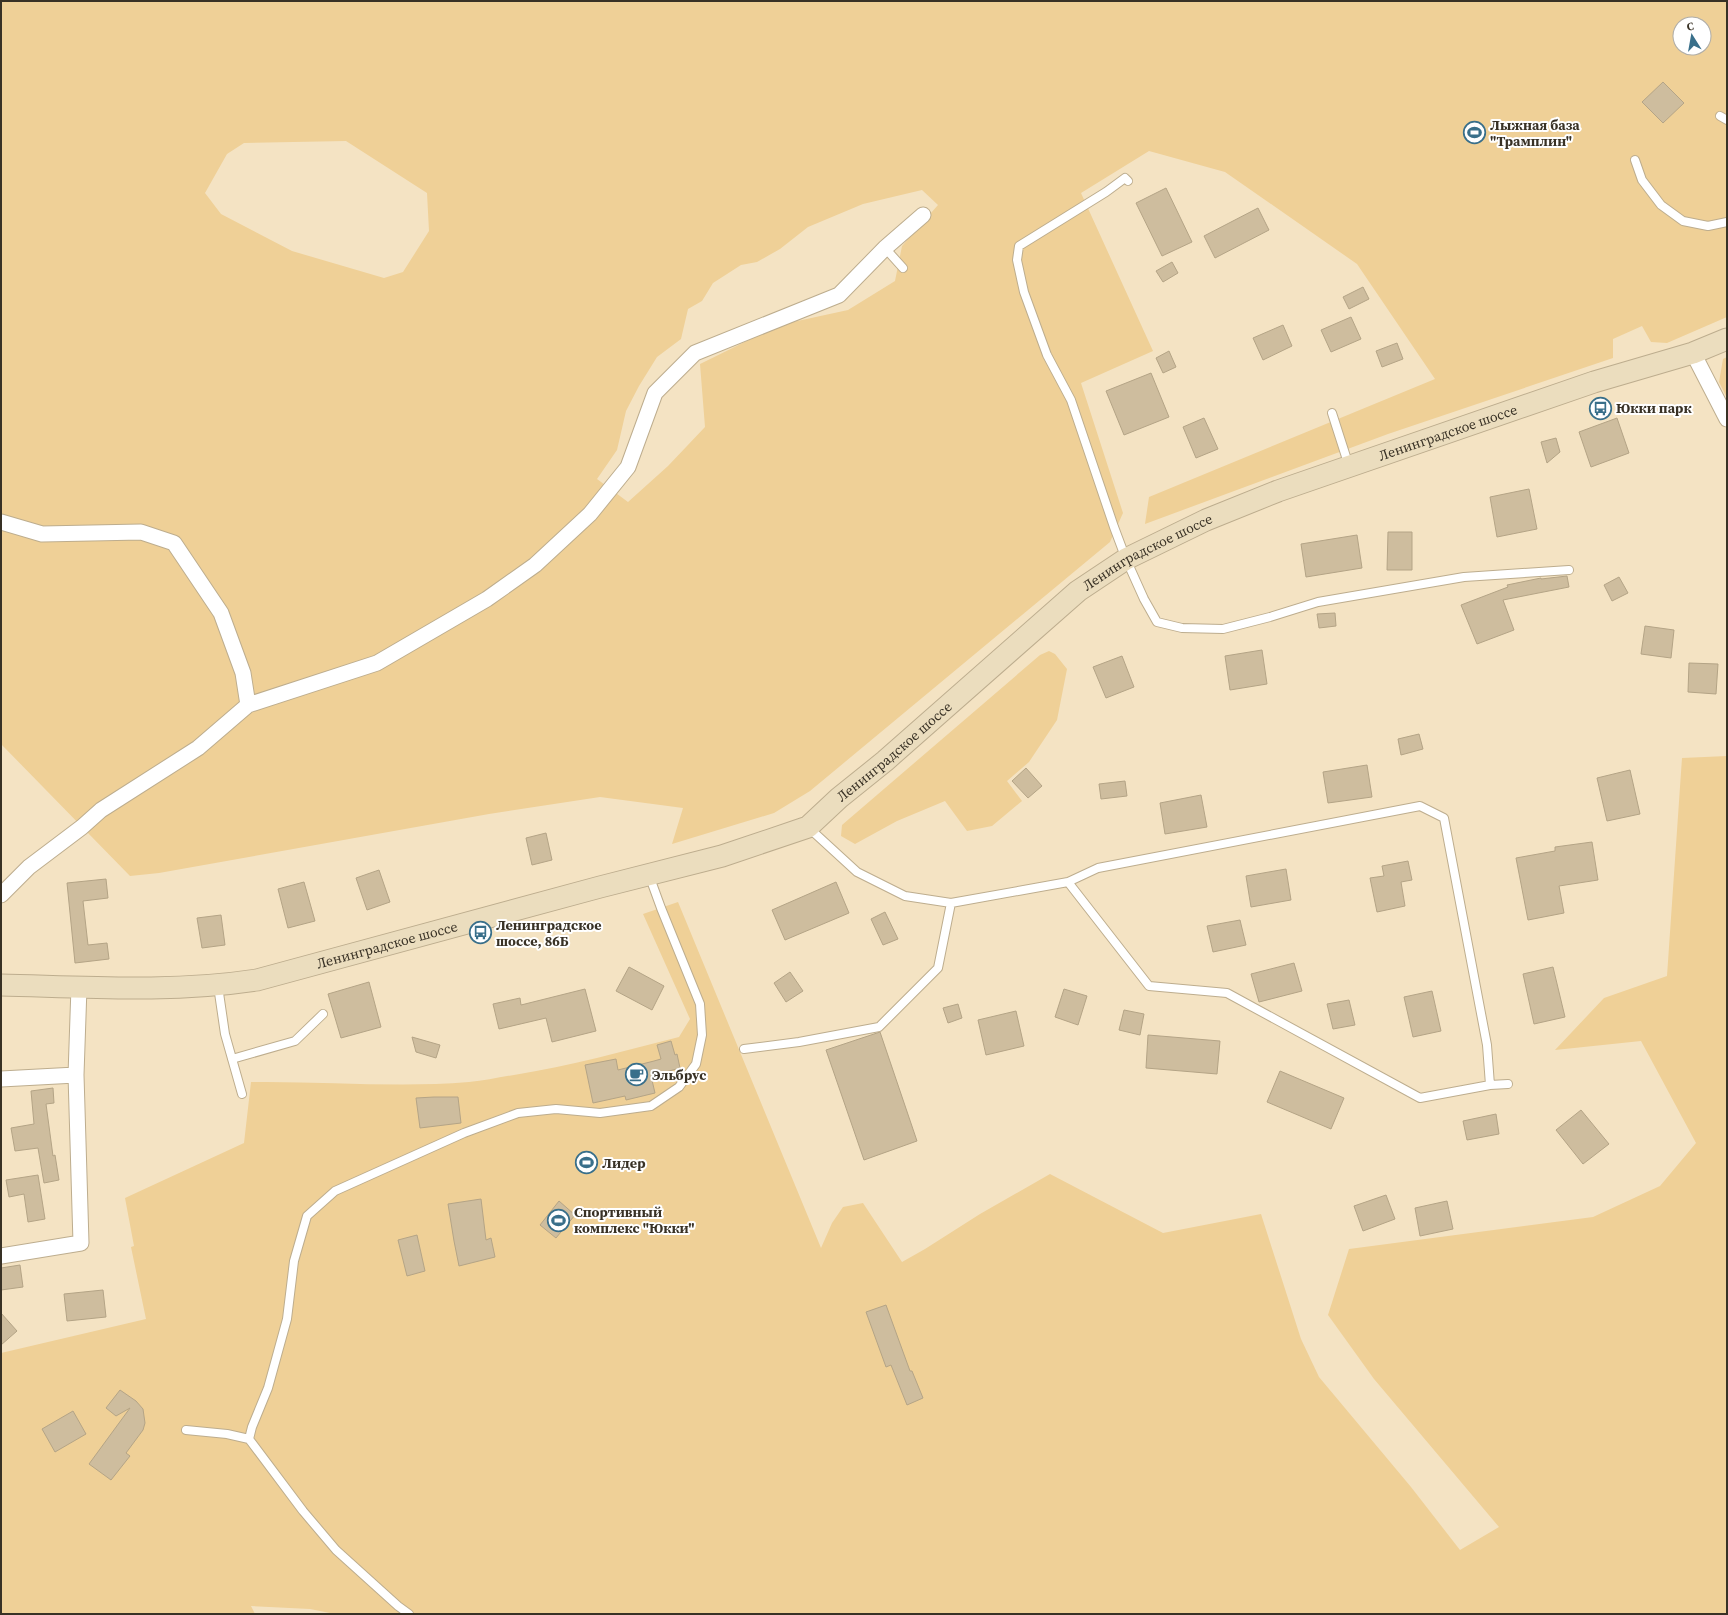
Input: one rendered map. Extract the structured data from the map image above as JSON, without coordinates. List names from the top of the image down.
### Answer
{
  "streets": {
    "main road": ["Ленинградское шоссе"]
  },
  "places": {
    "sports": ["Лыжная база \"Трамплин\"", "Лидер", "Спортивный комплекс \"Юкки\""],
    "bus stop": ["Юкки парк", "Ленинградское шоссе, 86Б"],
    "cafe": ["Эльбрус"]
  },
  "north": "top"
}
